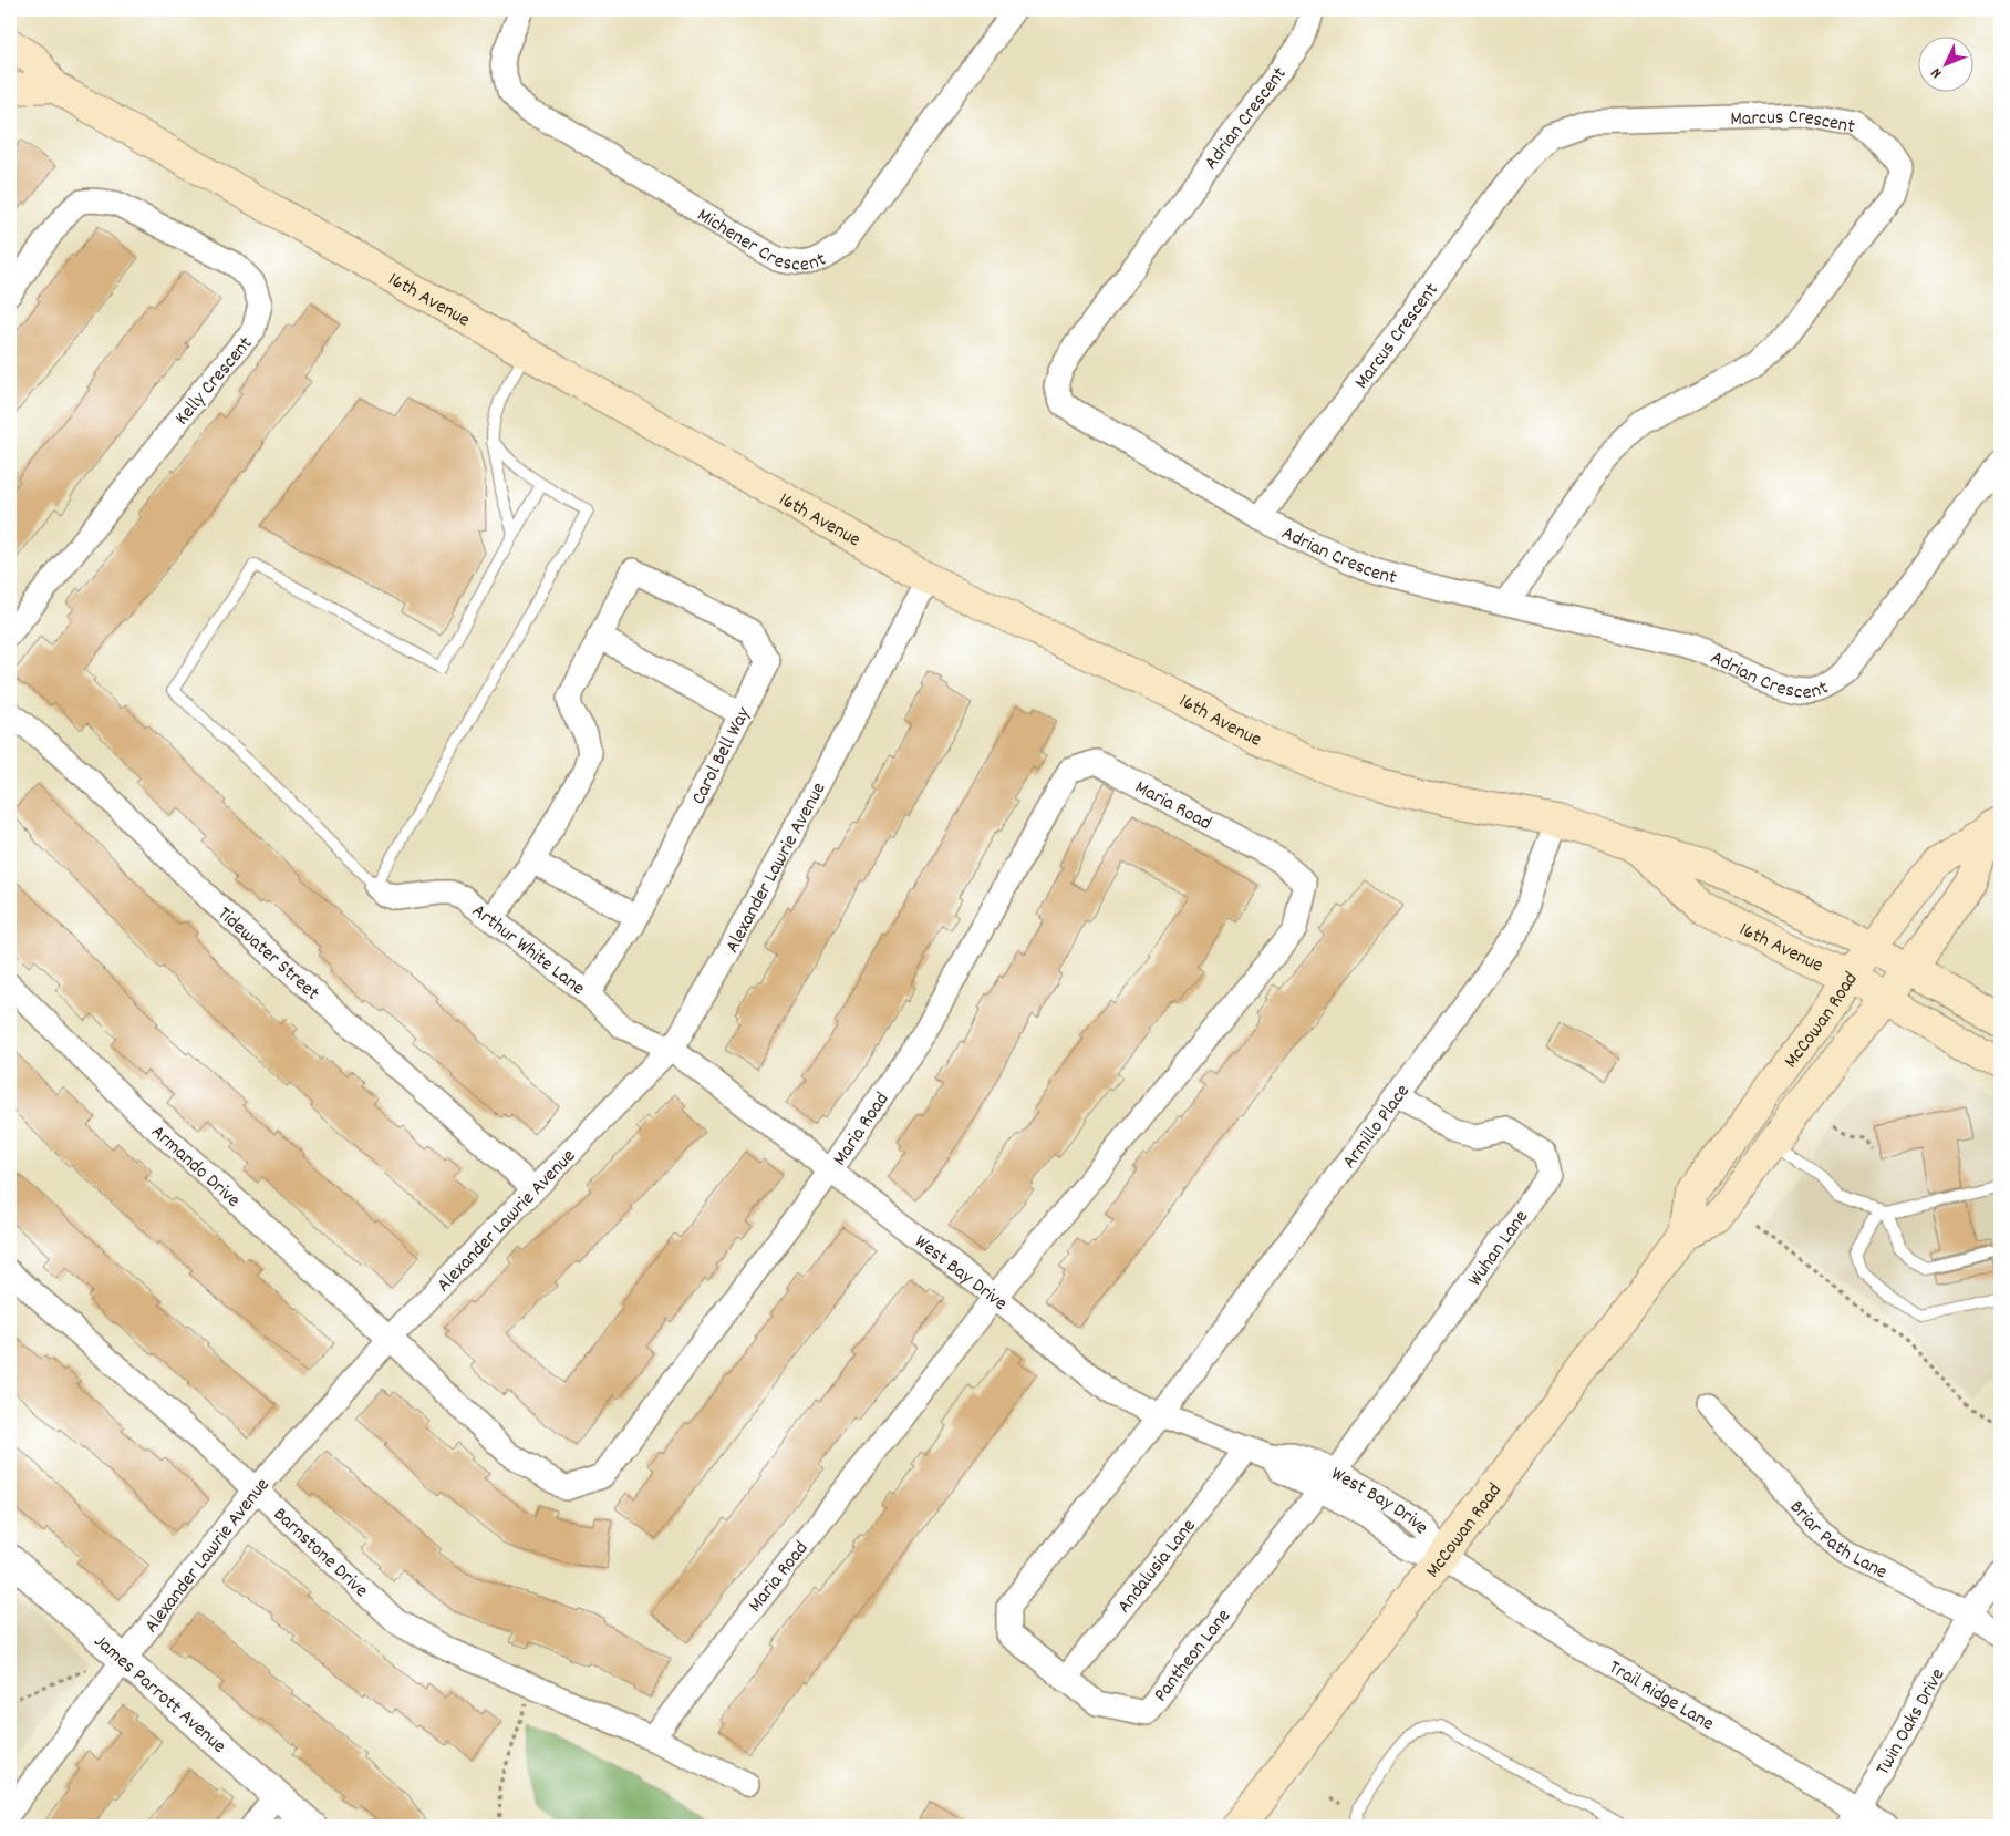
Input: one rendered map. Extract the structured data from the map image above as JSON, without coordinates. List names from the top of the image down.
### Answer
{
  "streets": {
    "main road": ["16th Avenue", "McCowan Road"],
    "street": [
      "Adrian Crescent",
      "Marcus Crescent",
      "Michener Crescent",
      "Kelly Crescent",
      "Carol Bell Way",
      "Maria Road",
      "Alexander Lawrie Avenue",
      "Arthur White Lane",
      "Tidewater Street",
      "Armillo Place",
      "Armando Drive",
      "Wuhan Lane",
      "West Bay Drive",
      "Briar Path Lane",
      "Barnstone Drive",
      "Andalusia Lane",
      "Pantheon Lane",
      "James Parrott Avenue",
      "Trail Ridge Lane",
      "Twin Oaks Drive"
    ]
  },
  "crossings": [
    ["Adrian Crescent", "Marcus Crescent"],
    ["16th Avenue", "Alexander Lawrie Avenue"],
    ["16th Avenue", "McCowan Road"],
    ["16th Avenue", "Armillo Place"],
    ["Carol Bell Way", "Arthur White Lane"],
    ["Maria Road", "Alexander Lawrie Avenue"],
    ["Maria Road", "Armando Drive"],
    ["Maria Road", "West Bay Drive"],
    ["Maria Road", "Barnstone Drive"],
    ["Alexander Lawrie Avenue", "Arthur White Lane"],
    ["Alexander Lawrie Avenue", "Tidewater Street"],
    ["Alexander Lawrie Avenue", "Armando Drive"],
    ["Alexander Lawrie Avenue", "West Bay Drive"],
    ["Alexander Lawrie Avenue", "Barnstone Drive"],
    ["Alexander Lawrie Avenue", "James Parrott Avenue"],
    ["Arthur White Lane", "West Bay Drive"],
    ["McCowan Road", "West Bay Drive"],
    ["McCowan Road", "Trail Ridge Lane"],
    ["Armillo Place", "Wuhan Lane"],
    ["Armillo Place", "West Bay Drive"],
    ["Armillo Place", "Pantheon Lane"],
    ["Wuhan Lane", "West Bay Drive"],
    ["Wuhan Lane", "Pantheon Lane"],
    ["West Bay Drive", "Andalusia Lane"],
    ["West Bay Drive", "Pantheon Lane"],
    ["West Bay Drive", "Trail Ridge Lane"],
    ["Briar Path Lane", "Twin Oaks Drive"],
    ["Andalusia Lane", "Pantheon Lane"],
    ["Trail Ridge Lane", "Twin Oaks Drive"]
  ],
  "north": "bottom left"
}
